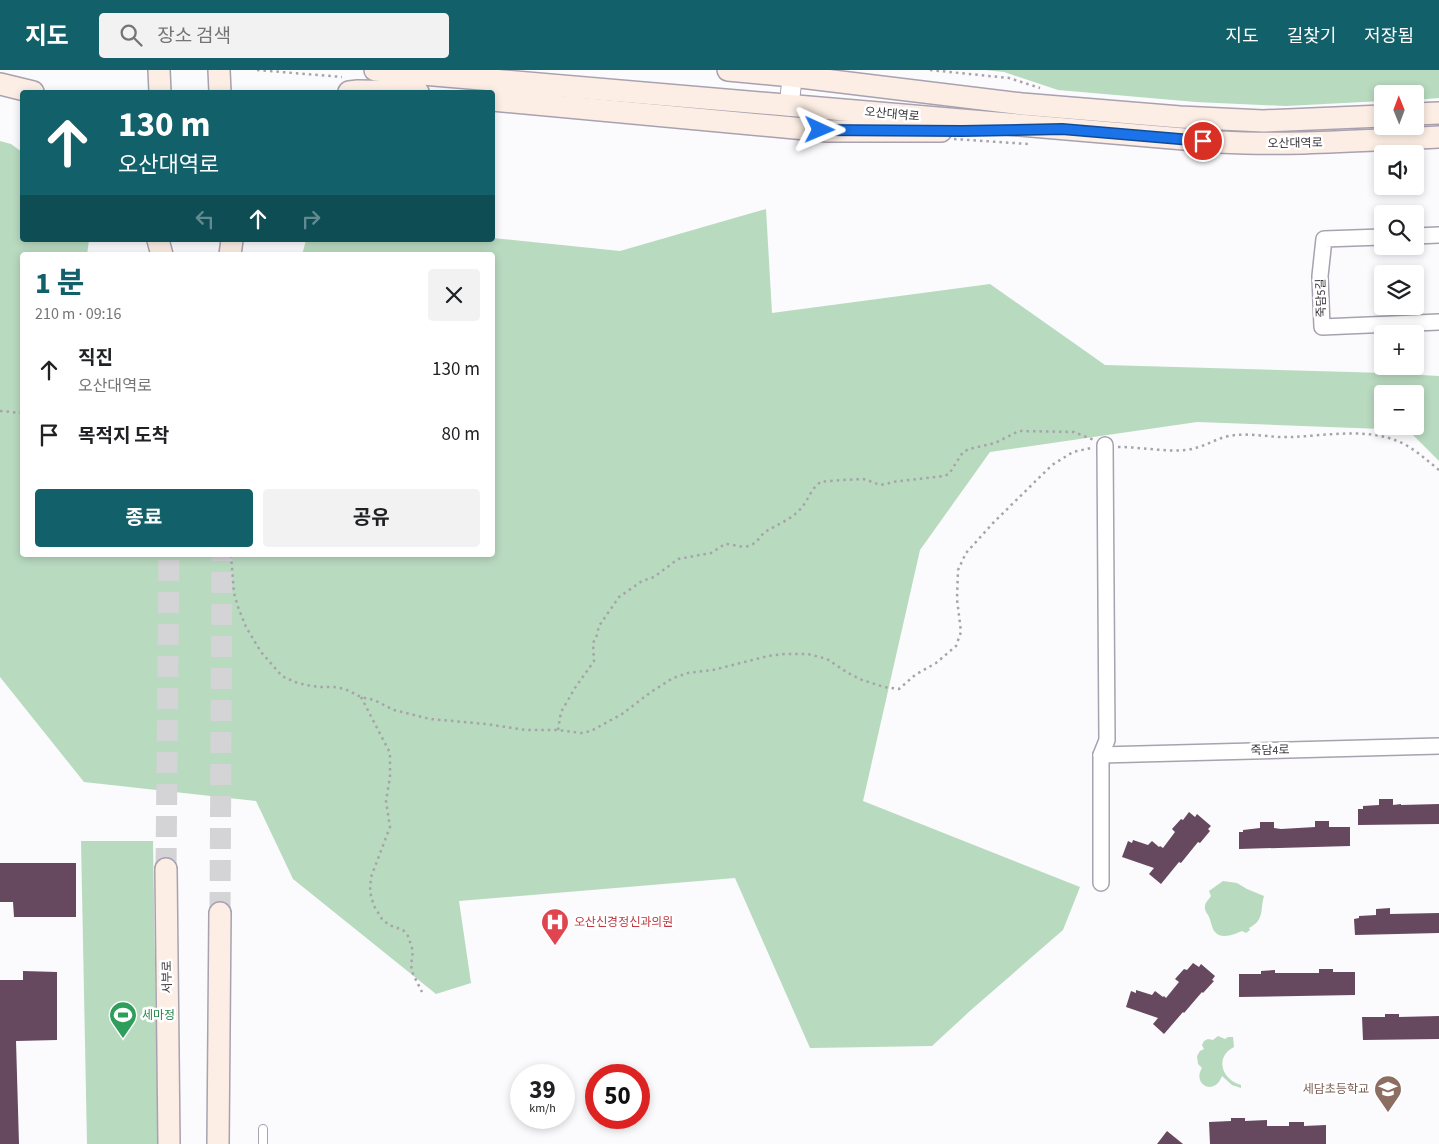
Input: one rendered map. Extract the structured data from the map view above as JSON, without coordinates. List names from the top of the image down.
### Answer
{
  "streets": {
    "main road": ["오산대역로", "서부로"],
    "street": ["죽담5길", "죽담4로"]
  },
  "places": {
    "hospital": ["오산신경정신과의원"],
    "sports": ["세마정"],
    "school or university": ["세담초등학교"]
  },
  "north": "top",
  "page": {
    "header": "지도",
    "search": "장소 검색",
    "nav": ["지도", "길찾기", "저장됨"],
    "map_buttons": ["+", "−"],
    "turn": ["130 m", "오산대역로"],
    "heading": ["1 분", "210 m · 09:16"],
    "list": [
      {
        "name": "직진",
        "note": "오산대역로",
        "value": "130 m"
      },
      {
        "name": "목적지 도착",
        "value": "80 m"
      }
    ],
    "buttons": ["종료", "공유"],
    "speed": "39 km/h",
    "limit": "50"
  }
}
